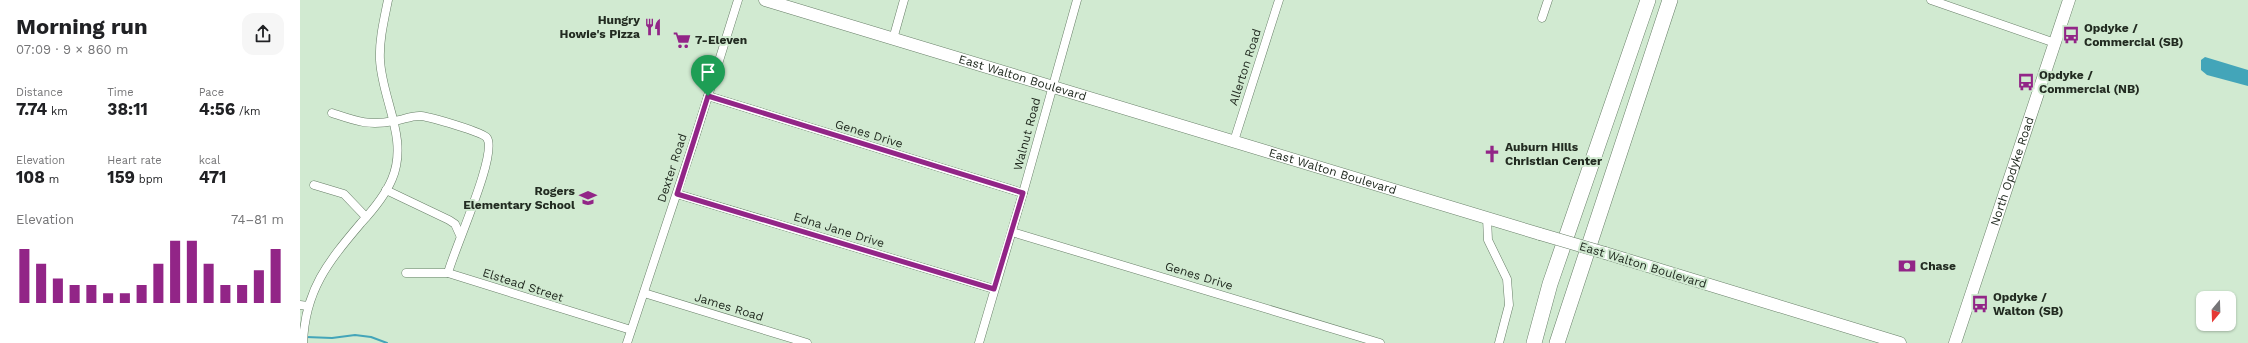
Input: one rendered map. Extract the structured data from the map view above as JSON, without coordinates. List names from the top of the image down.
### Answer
{
  "streets": {
    "main road": ["East Walton Boulevard", "North Opdyke Road"],
    "street": [
      "Allerton Road",
      "Genes Drive",
      "Walnut Road",
      "Dexter Road",
      "Edna Jane Drive",
      "Elstead Street",
      "James Road"
    ]
  },
  "crossings": [
    ["Allerton Road", "East Walton Boulevard"],
    ["East Walton Boulevard", "Walnut Road"],
    ["Genes Drive", "Walnut Road"],
    ["Genes Drive", "Dexter Road"],
    ["Walnut Road", "Edna Jane Drive"],
    ["Dexter Road", "Edna Jane Drive"],
    ["Dexter Road", "Elstead Street"],
    ["Dexter Road", "James Road"]
  ],
  "places": {
    "restaurant": ["Hungry Howie's Pizza"],
    "bus stop": ["Opdyke / Commercial (SB)", "Opdyke / Commercial (NB)", "Opdyke / Walton (SB)"],
    "supermarket": ["7-Eleven"],
    "church": ["Auburn Hills Christian Center"],
    "school or university": ["Rogers Elementary School"],
    "bank": ["Chase"]
  },
  "north": "bottom",
  "page": {
    "heading": ["Morning run", "07:09 · 9 × 860 m"],
    "stats": [
      ["Distance", "7.74 km"],
      ["Time", "38:11"],
      ["Pace", "4:56 /km"],
      ["Elevation", "108 m"],
      ["Heart rate", "159 bpm"],
      ["kcal", "471"]
    ],
    "chart": ["Elevation", "74–81 m"]
  }
}
